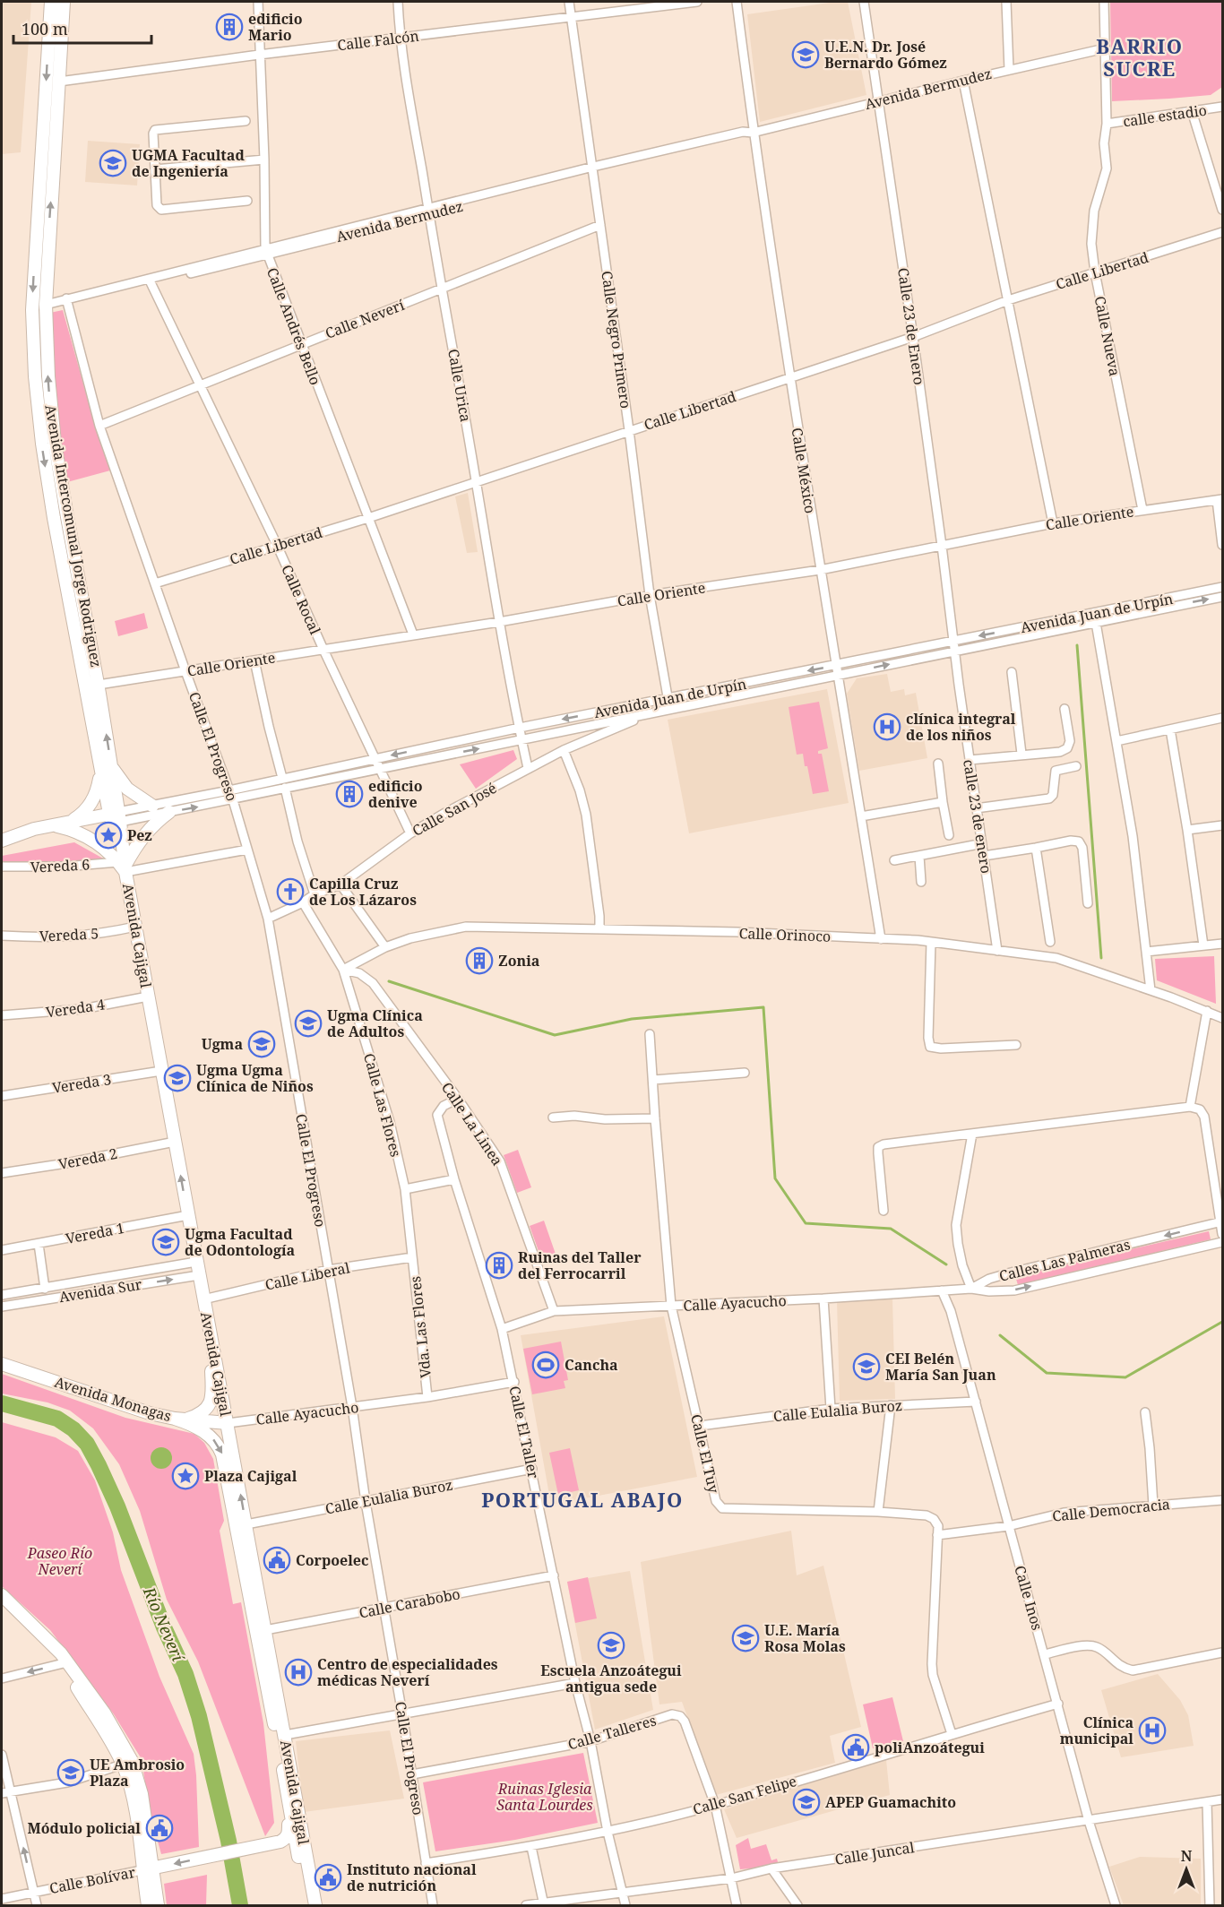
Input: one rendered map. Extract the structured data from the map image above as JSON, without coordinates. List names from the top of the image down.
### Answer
{
  "streets": {
    "main road": ["Avenida Intercomunal Jorge Rodriguez", "Avenida Cajigal", "Avenida Monagas"],
    "street": [
      "Calle Falcón",
      "Avenida Bermudez",
      "calle estadio",
      "Calle Libertad",
      "Calle Neverí",
      "Calle Andrés Bello",
      "Calle 23 de Enero",
      "Calle Nueva",
      "Calle Negro Primero",
      "Calle Urica",
      "Calle México",
      "Calle Oriente",
      "Calle Rocal",
      "Avenida Juan de Urpín",
      "Calle El Progreso",
      "Calle San José",
      "calle 23 de enero",
      "Vereda 6",
      "Vereda 5",
      "Calle Orinoco",
      "Vereda 4",
      "Vereda 3",
      "Calle Las Flores",
      "Calle La Linea",
      "Vereda 2",
      "Vereda 1",
      "Calles Las Palmeras",
      "Calle Liberal",
      "Avenida Sur",
      "Calle Ayacucho",
      "Vda. Las Flores",
      "Calle Eulalia Buroz",
      "Calle El Taller",
      "Calle El Tuy",
      "Calle Democracia",
      "Calle Inos",
      "Calle Carabobo",
      "Calle Talleres",
      "Calle San Felipe",
      "Calle Juncal",
      "Calle Bolívar"
    ]
  },
  "crossings": [
    ["Calle Falcón", "Calle Andrés Bello"],
    ["Calle Falcón", "Calle Negro Primero"],
    ["Calle Falcón", "Calle Urica"],
    ["Calle Falcón", "Avenida Intercomunal Jorge Rodriguez"],
    ["Avenida Bermudez", "Calle Andrés Bello"],
    ["Avenida Bermudez", "Calle 23 de Enero"],
    ["Avenida Bermudez", "Calle Nueva"],
    ["Avenida Bermudez", "Calle Negro Primero"],
    ["Avenida Bermudez", "Calle Urica"],
    ["Avenida Bermudez", "Calle México"],
    ["Avenida Bermudez", "Avenida Intercomunal Jorge Rodriguez"],
    ["Avenida Bermudez", "Calle Rocal"],
    ["Avenida Bermudez", "Calle El Progreso"],
    ["calle estadio", "Calle Nueva"],
    ["Calle Libertad", "Calle Andrés Bello"],
    ["Calle Libertad", "Calle 23 de Enero"],
    ["Calle Libertad", "Calle Nueva"],
    ["Calle Libertad", "Calle Negro Primero"],
    ["Calle Libertad", "Calle Urica"],
    ["Calle Libertad", "Calle México"],
    ["Calle Libertad", "Calle Rocal"],
    ["Calle Libertad", "Calle El Progreso"],
    ["Calle Neverí", "Calle Andrés Bello"],
    ["Calle Neverí", "Calle Negro Primero"],
    ["Calle Neverí", "Calle Urica"],
    ["Calle Neverí", "Calle Rocal"],
    ["Calle Neverí", "Calle El Progreso"],
    ["Calle Andrés Bello", "Calle Oriente"],
    ["Calle 23 de Enero", "Calle Oriente"],
    ["Calle 23 de Enero", "Avenida Juan de Urpín"],
    ["Calle 23 de Enero", "calle 23 de enero"],
    ["Calle Nueva", "Calle Oriente"],
    ["Calle Negro Primero", "Calle Oriente"],
    ["Calle Negro Primero", "Avenida Juan de Urpín"],
    ["Calle Urica", "Calle Oriente"],
    ["Calle Urica", "Avenida Juan de Urpín"],
    ["Calle Urica", "Calle San José"],
    ["Calle México", "Calle Oriente"],
    ["Calle México", "Avenida Juan de Urpín"],
    ["Calle México", "Calle Orinoco"],
    ["Calle Oriente", "Avenida Intercomunal Jorge Rodriguez"],
    ["Calle Oriente", "Calle Rocal"],
    ["Calle Oriente", "Calle El Progreso"],
    ["Avenida Intercomunal Jorge Rodriguez", "Avenida Juan de Urpín"],
    ["Avenida Intercomunal Jorge Rodriguez", "Avenida Cajigal"],
    ["Calle Rocal", "Avenida Juan de Urpín"],
    ["Calle Rocal", "Calle San José"],
    ["Avenida Juan de Urpín", "Calle El Progreso"],
    ["Avenida Juan de Urpín", "Calle San José"],
    ["Avenida Juan de Urpín", "calle 23 de enero"],
    ["Avenida Juan de Urpín", "Avenida Cajigal"],
    ["Calle El Progreso", "Calle San José"],
    ["Calle El Progreso", "Vereda 6"],
    ["Calle El Progreso", "Calle Liberal"],
    ["Calle El Progreso", "Calle Ayacucho"],
    ["Calle El Progreso", "Calle Eulalia Buroz"],
    ["Calle El Progreso", "Calle Carabobo"],
    ["Calle El Progreso", "Calle Talleres"],
    ["Calle El Progreso", "Calle San Felipe"],
    ["Calle San José", "Calle Las Flores"],
    ["calle 23 de enero", "Calle Orinoco"],
    ["Vereda 6", "Avenida Cajigal"],
    ["Vereda 5", "Avenida Cajigal"],
    ["Calle Orinoco", "Calle Las Flores"],
    ["Calle Orinoco", "Calle La Linea"],
    ["Avenida Cajigal", "Vereda 4"],
    ["Avenida Cajigal", "Vereda 3"],
    ["Avenida Cajigal", "Vereda 2"],
    ["Avenida Cajigal", "Vereda 1"],
    ["Avenida Cajigal", "Calle Liberal"],
    ["Avenida Cajigal", "Avenida Sur"],
    ["Avenida Cajigal", "Calle Ayacucho"],
    ["Avenida Cajigal", "Avenida Monagas"],
    ["Avenida Cajigal", "Calle Eulalia Buroz"],
    ["Avenida Cajigal", "Calle Carabobo"],
    ["Calle Las Flores", "Calle La Linea"],
    ["Calle Las Flores", "Calle Liberal"],
    ["Calle Las Flores", "Vda. Las Flores"],
    ["Calle La Linea", "Calle Ayacucho"],
    ["Calle La Linea", "Calle El Taller"],
    ["Calles Las Palmeras", "Calle Ayacucho"],
    ["Calle Liberal", "Vda. Las Flores"],
    ["Calle Ayacucho", "Vda. Las Flores"],
    ["Calle Ayacucho", "Avenida Monagas"],
    ["Calle Ayacucho", "Calle El Taller"],
    ["Calle Ayacucho", "Calle El Tuy"],
    ["Calle Ayacucho", "Calle Inos"],
    ["Calle Eulalia Buroz", "Calle El Taller"],
    ["Calle Eulalia Buroz", "Calle El Tuy"],
    ["Calle Eulalia Buroz", "Calle Inos"],
    ["Calle El Taller", "Calle Carabobo"],
    ["Calle El Taller", "Calle Talleres"],
    ["Calle El Taller", "Calle San Felipe"],
    ["Calle El Taller", "Calle Juncal"],
    ["Calle El Tuy", "Calle Democracia"],
    ["Calle Democracia", "Calle Inos"],
    ["Calle Inos", "Calle San Felipe"],
    ["Calle Inos", "Calle Juncal"],
    ["Calle Talleres", "Calle San Felipe"],
    ["Calle Talleres", "Calle Juncal"]
  ],
  "districts": ["BARRIO SUCRE", "PORTUGAL ABAJO"],
  "water": ["Río Neverí"],
  "parks": ["Paseo Río Neverí", "Ruinas Iglesia Santa Lourdes"],
  "places": {
    "building": [
      "edificio Mario",
      "edificio denive",
      "Zonia",
      "Ruinas del Taller del Ferrocarril"
    ],
    "school or university": [
      "U.E.N. Dr. José Bernardo Gómez",
      "UGMA Facultad de Ingeniería",
      "Ugma Clínica de Adultos",
      "Ugma",
      "Ugma Ugma Clínica de Niños",
      "Ugma Facultad de Odontología",
      "CEI Belén María San Juan",
      "U.E. María Rosa Molas",
      "Escuela Anzoátegui antigua sede",
      "UE Ambrosio Plaza",
      "APEP Guamachito"
    ],
    "hospital": ["clínica integral de los niños", "Centro de especialidades médicas Neverí", "Clínica municipal"],
    "place": ["Pez", "Plaza Cajigal"],
    "church": ["Capilla Cruz de Los Lázaros"],
    "sports": ["Cancha"],
    "public building": [
      "Corpoelec",
      "poliAnzoátegui",
      "Módulo policial",
      "Instituto nacional de nutrición"
    ]
  },
  "scale_bar": "100 m",
  "north": "top"
}
